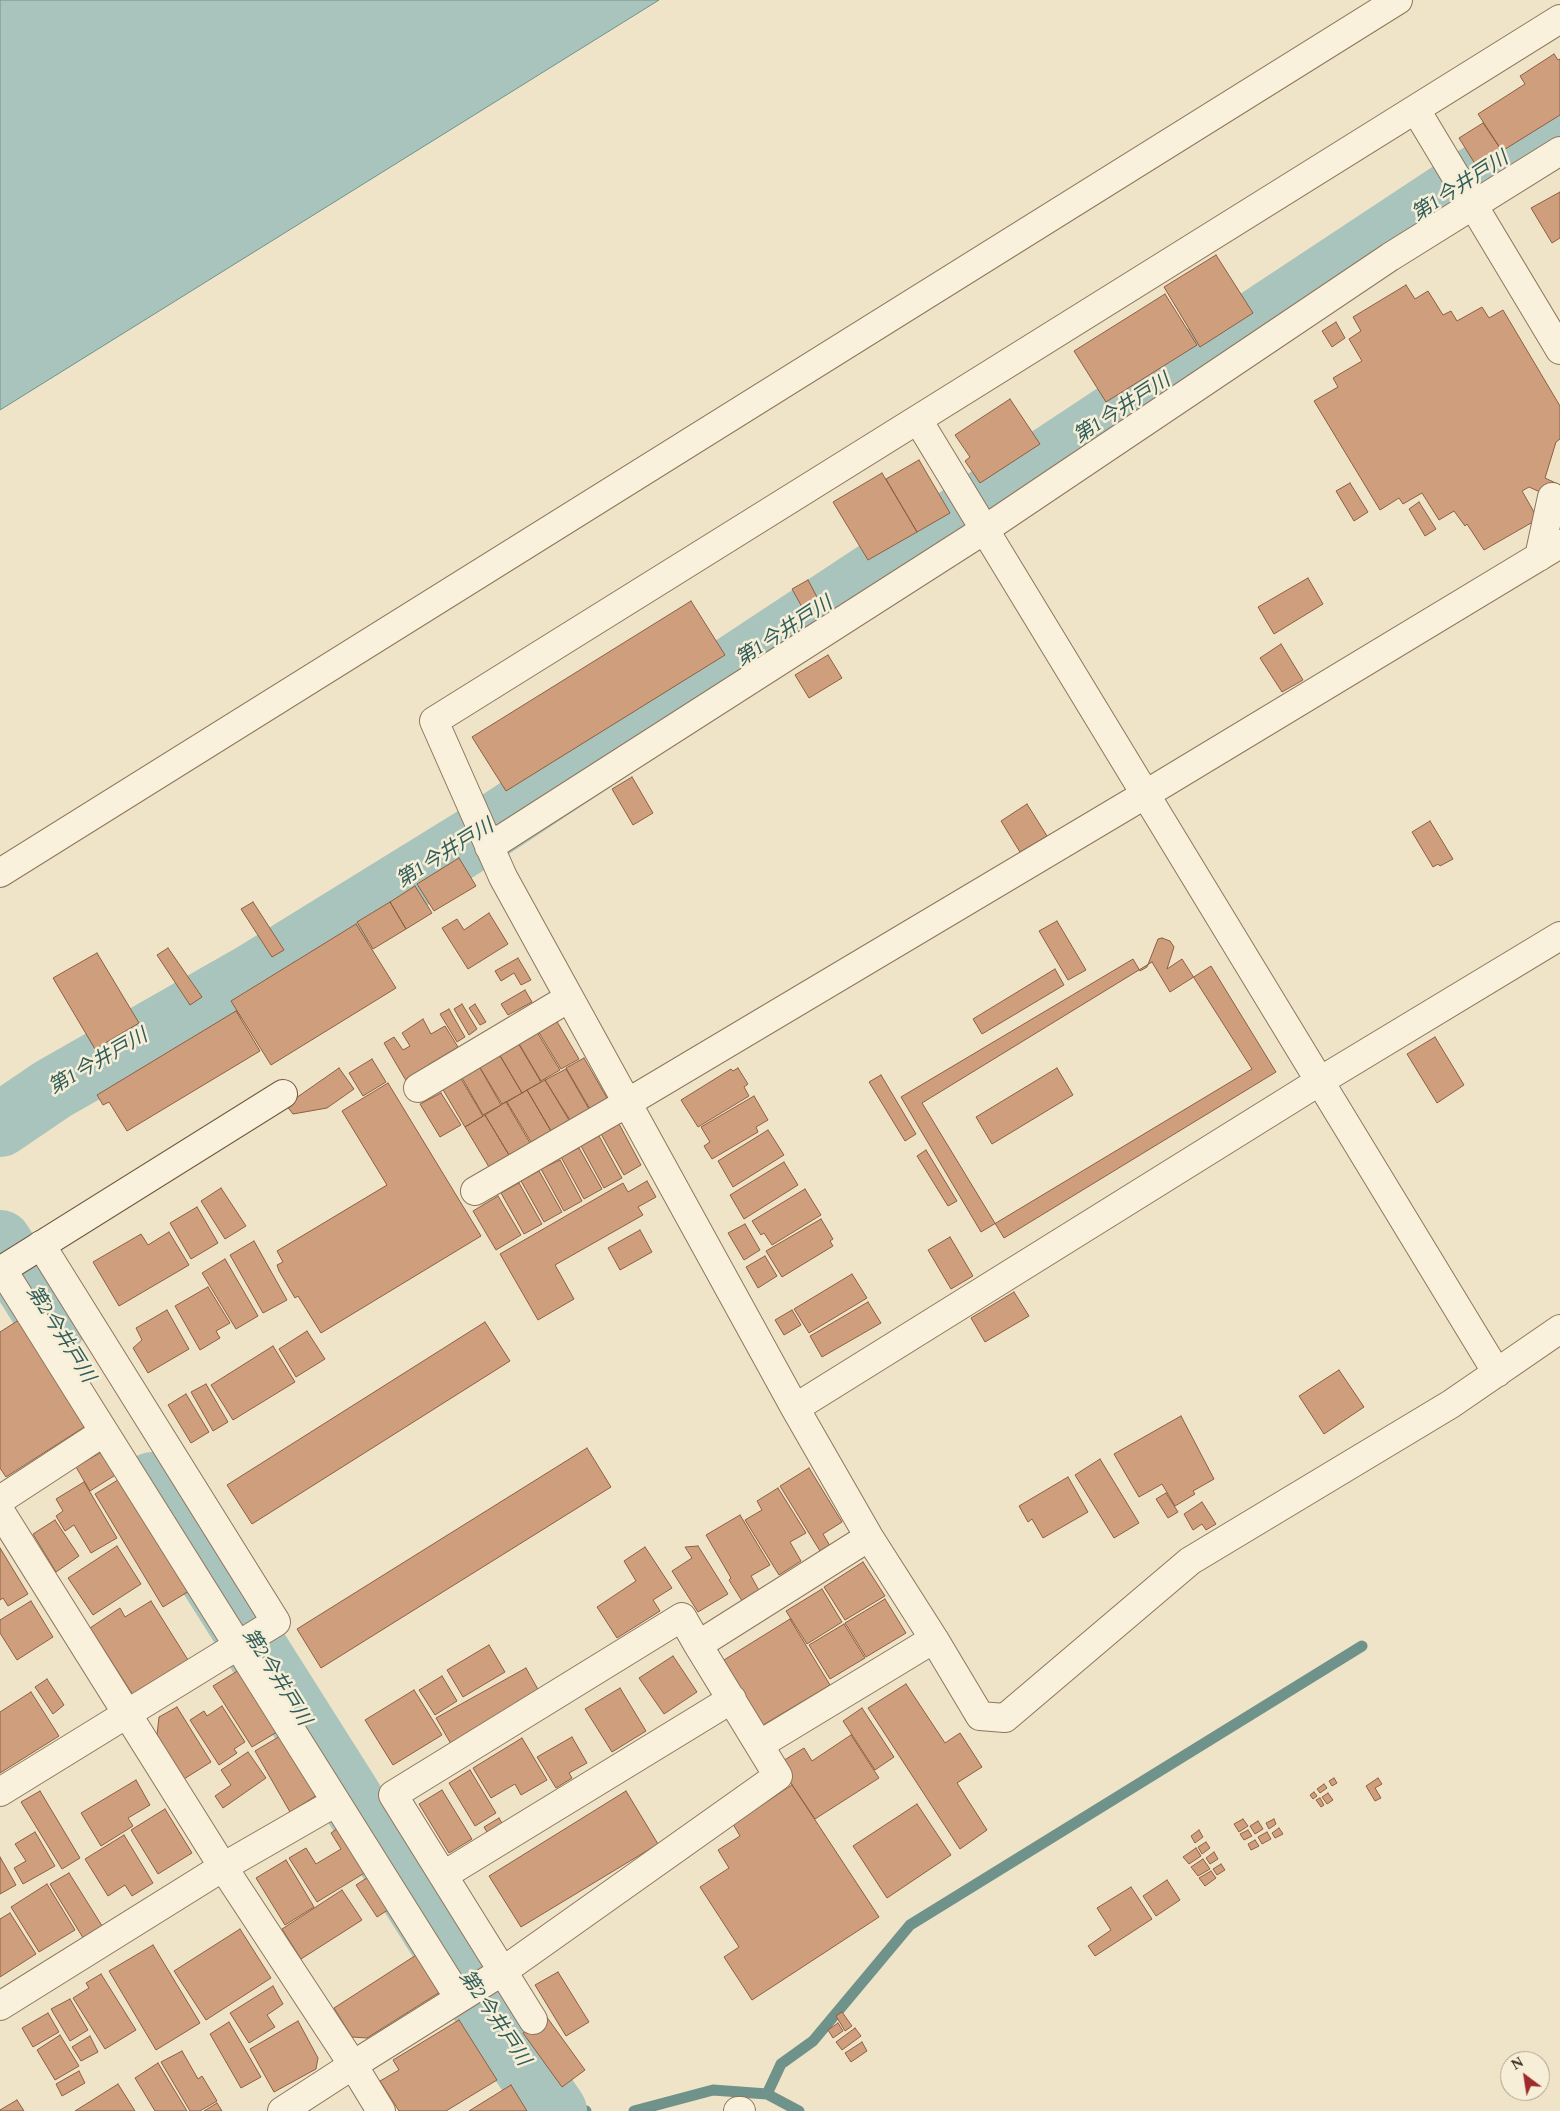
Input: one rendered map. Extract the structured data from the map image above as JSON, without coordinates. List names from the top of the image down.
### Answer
{
  "water": ["第1今井戸川", "第2今井戸川"],
  "north": "top left"
}
